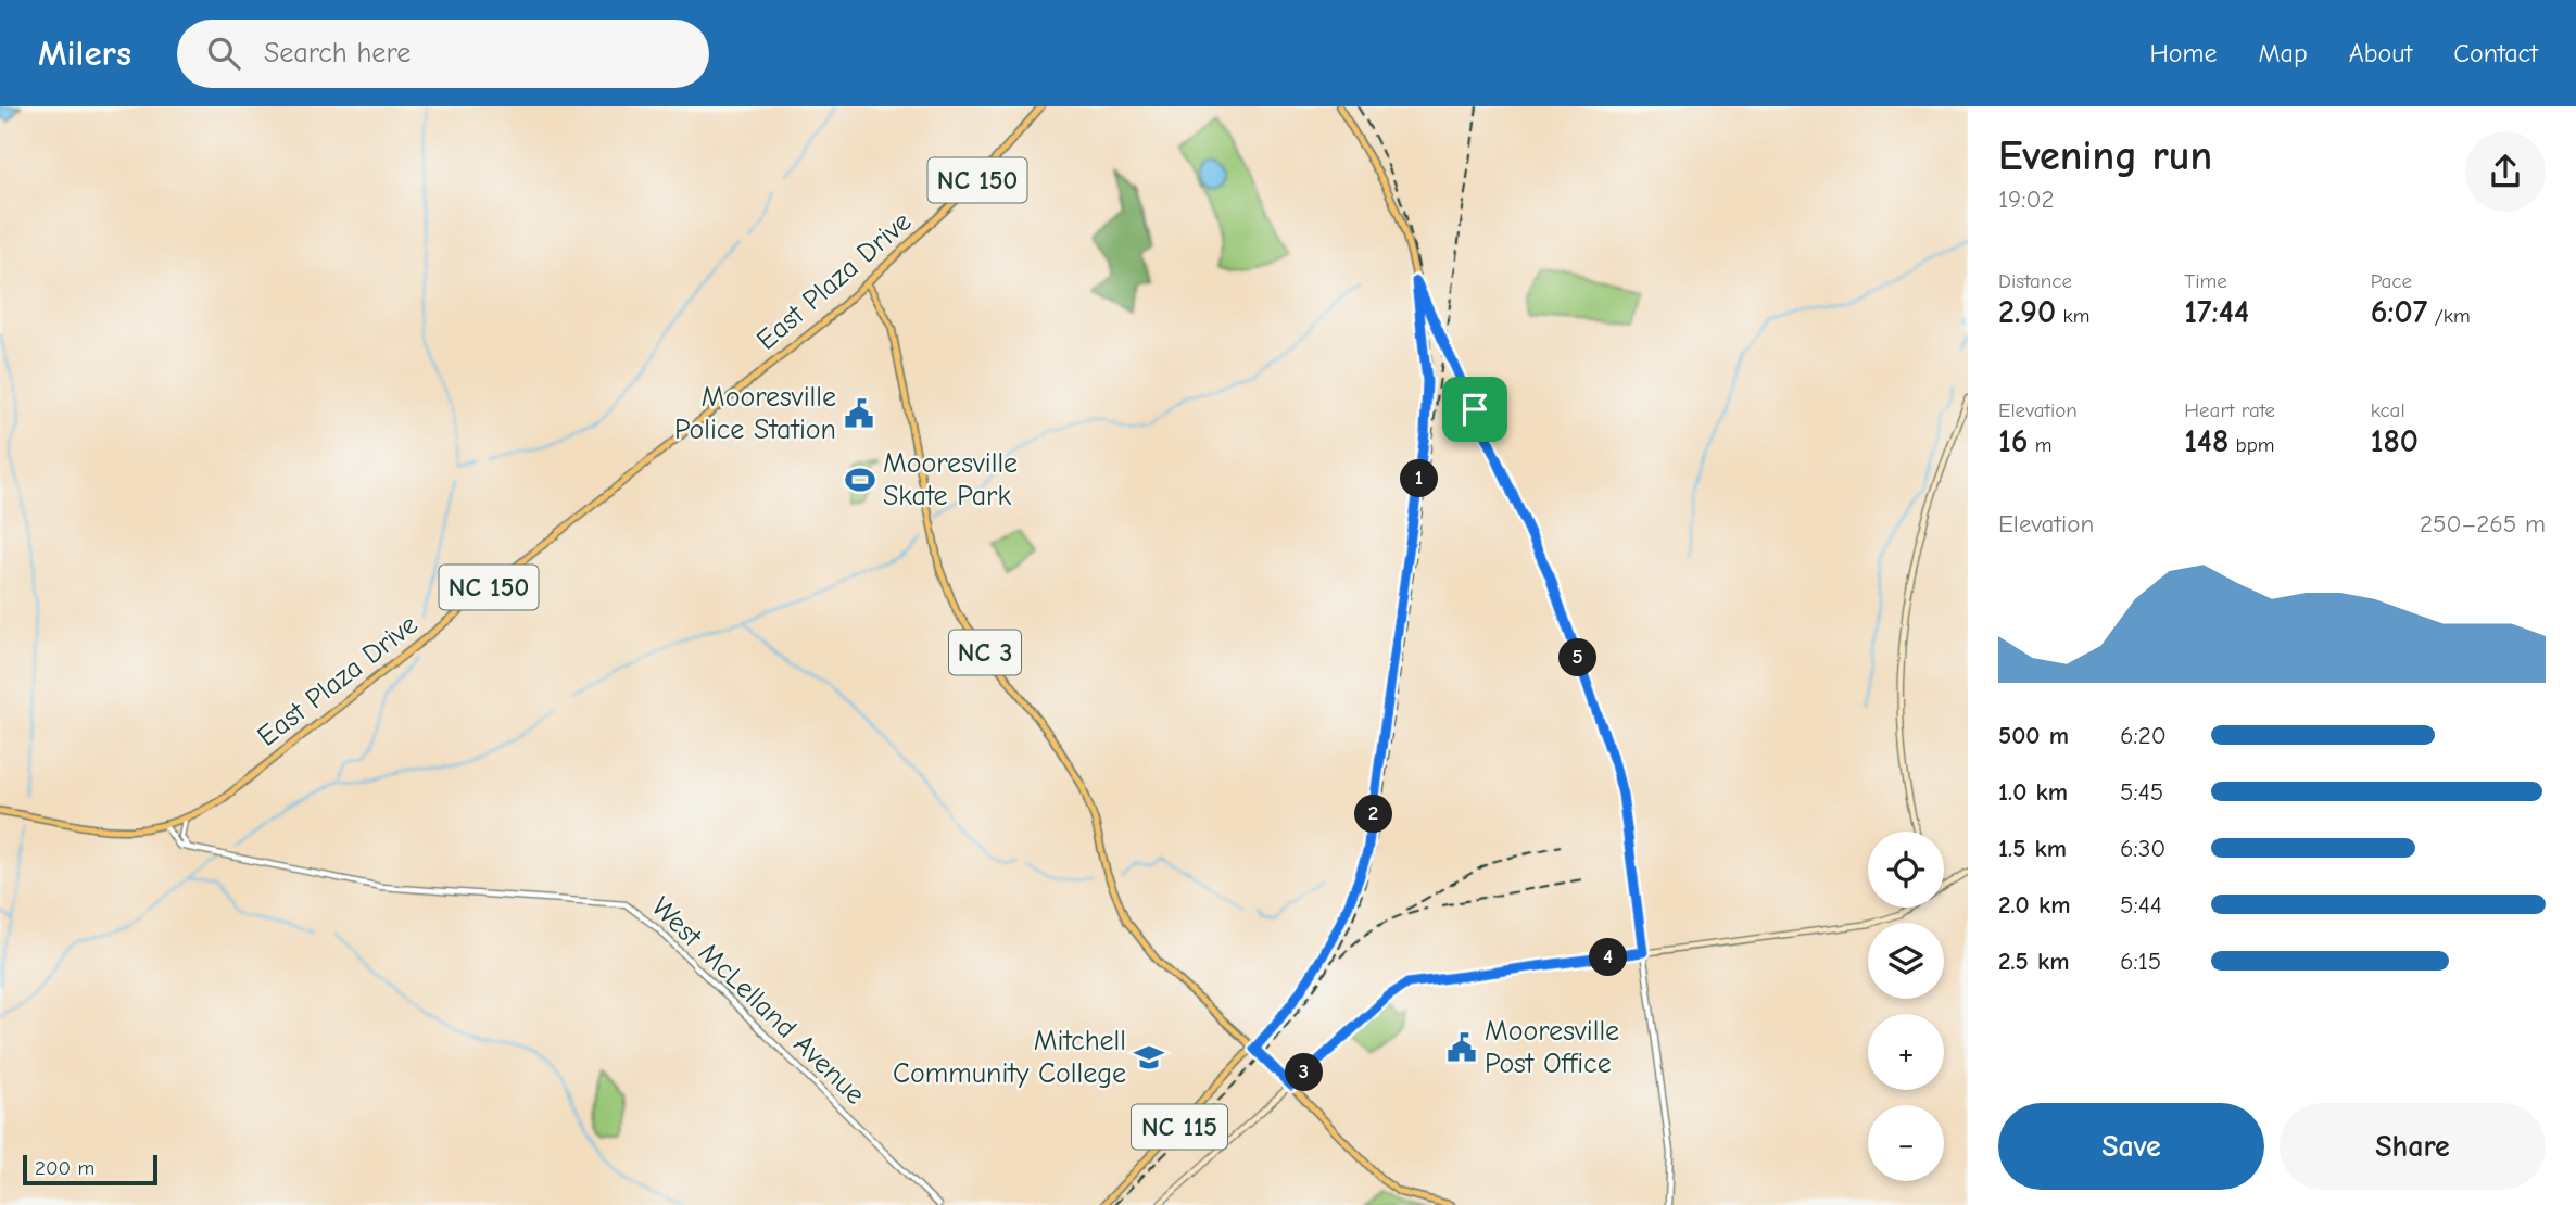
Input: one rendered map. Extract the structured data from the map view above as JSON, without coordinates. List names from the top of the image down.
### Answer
{
  "streets": {
    "main road": [
      "NC 150",
      "East Plaza Drive",
      "NC 3",
      "NC 115"
    ],
    "street": ["West McLelland Avenue"]
  },
  "crossings": [
    ["NC 150", "East Plaza Drive"],
    ["NC 150", "West McLelland Avenue"],
    ["East Plaza Drive", "NC 3"],
    ["East Plaza Drive", "West McLelland Avenue"],
    ["NC 3", "NC 115"]
  ],
  "places": {
    "public building": ["Mooresville Police Station", "Mooresville Post Office"],
    "sports": ["Mooresville Skate Park"],
    "school or university": ["Mitchell Community College"]
  },
  "scale_bar": "200 m",
  "page": {
    "header": "Milers",
    "search": "Search here",
    "nav": [
      "Home",
      "Map",
      "About",
      "Contact"
    ],
    "heading": ["Evening run", "19:02"],
    "stats": [
      ["Distance", "2.90 km"],
      ["Time", "17:44"],
      ["Pace", "6:07 /km"],
      ["Elevation", "16 m"],
      ["Heart rate", "148 bpm"],
      ["kcal", "180"]
    ],
    "pins": [
      "1",
      "5",
      "2",
      "4",
      "3"
    ],
    "chart": ["Elevation", "250–265 m"],
    "list": [
      {
        "name": "500 m",
        "note": "6:20"
      },
      {
        "name": "1.0 km",
        "note": "5:45"
      },
      {
        "name": "1.5 km",
        "note": "6:30"
      },
      {
        "name": "2.0 km",
        "note": "5:44"
      },
      {
        "name": "2.5 km",
        "note": "6:15"
      }
    ],
    "map_buttons": ["+", "−"],
    "buttons": ["Save", "Share"],
    "scale": "200 m"
  }
}
